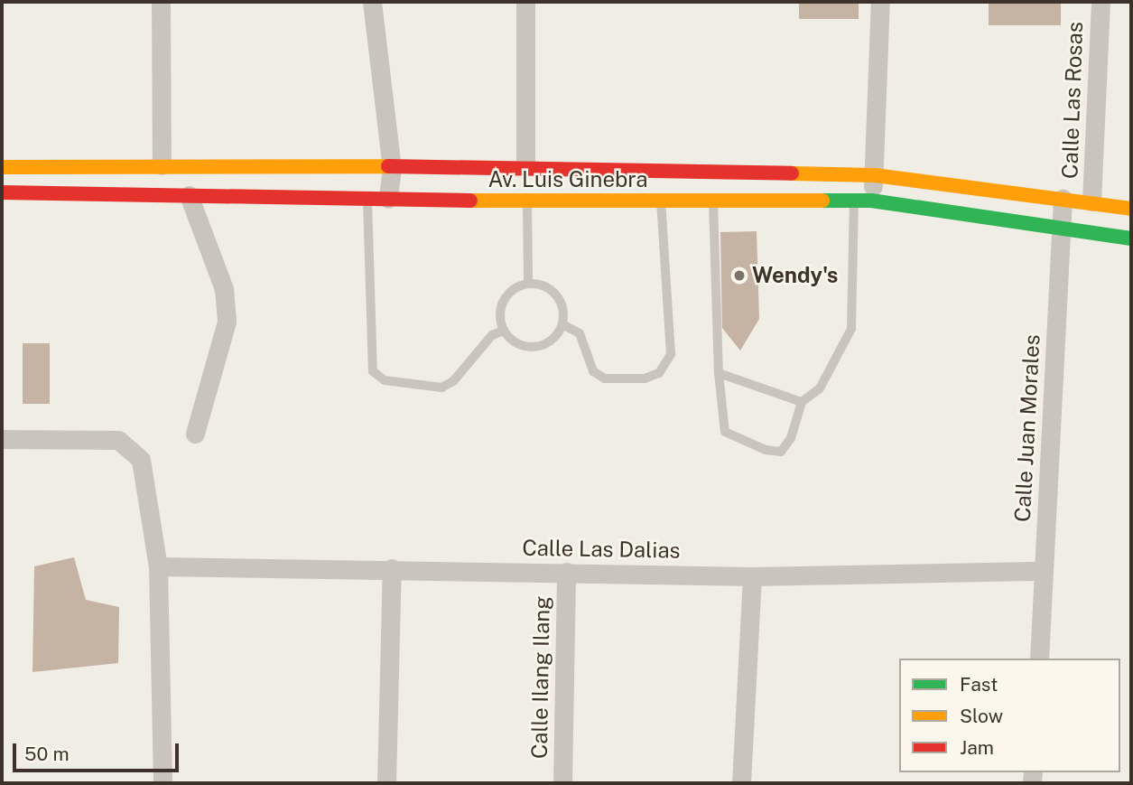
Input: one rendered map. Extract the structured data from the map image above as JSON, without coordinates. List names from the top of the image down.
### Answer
{
  "streets": {
    "street": [
      "Calle Las Rosas",
      "Av. Luis Ginebra",
      "Calle Juan Morales",
      "Calle Las Dalias",
      "Calle Ilang Ilang"
    ]
  },
  "crossings": [
    ["Calle Las Rosas", "Av. Luis Ginebra"],
    ["Av. Luis Ginebra", "Calle Juan Morales"],
    ["Calle Juan Morales", "Calle Las Dalias"],
    ["Calle Las Dalias", "Calle Ilang Ilang"]
  ],
  "places": ["Wendy's"],
  "legend": ["Fast", "Slow", "Jam"],
  "scale_bar": "50 m"
}
